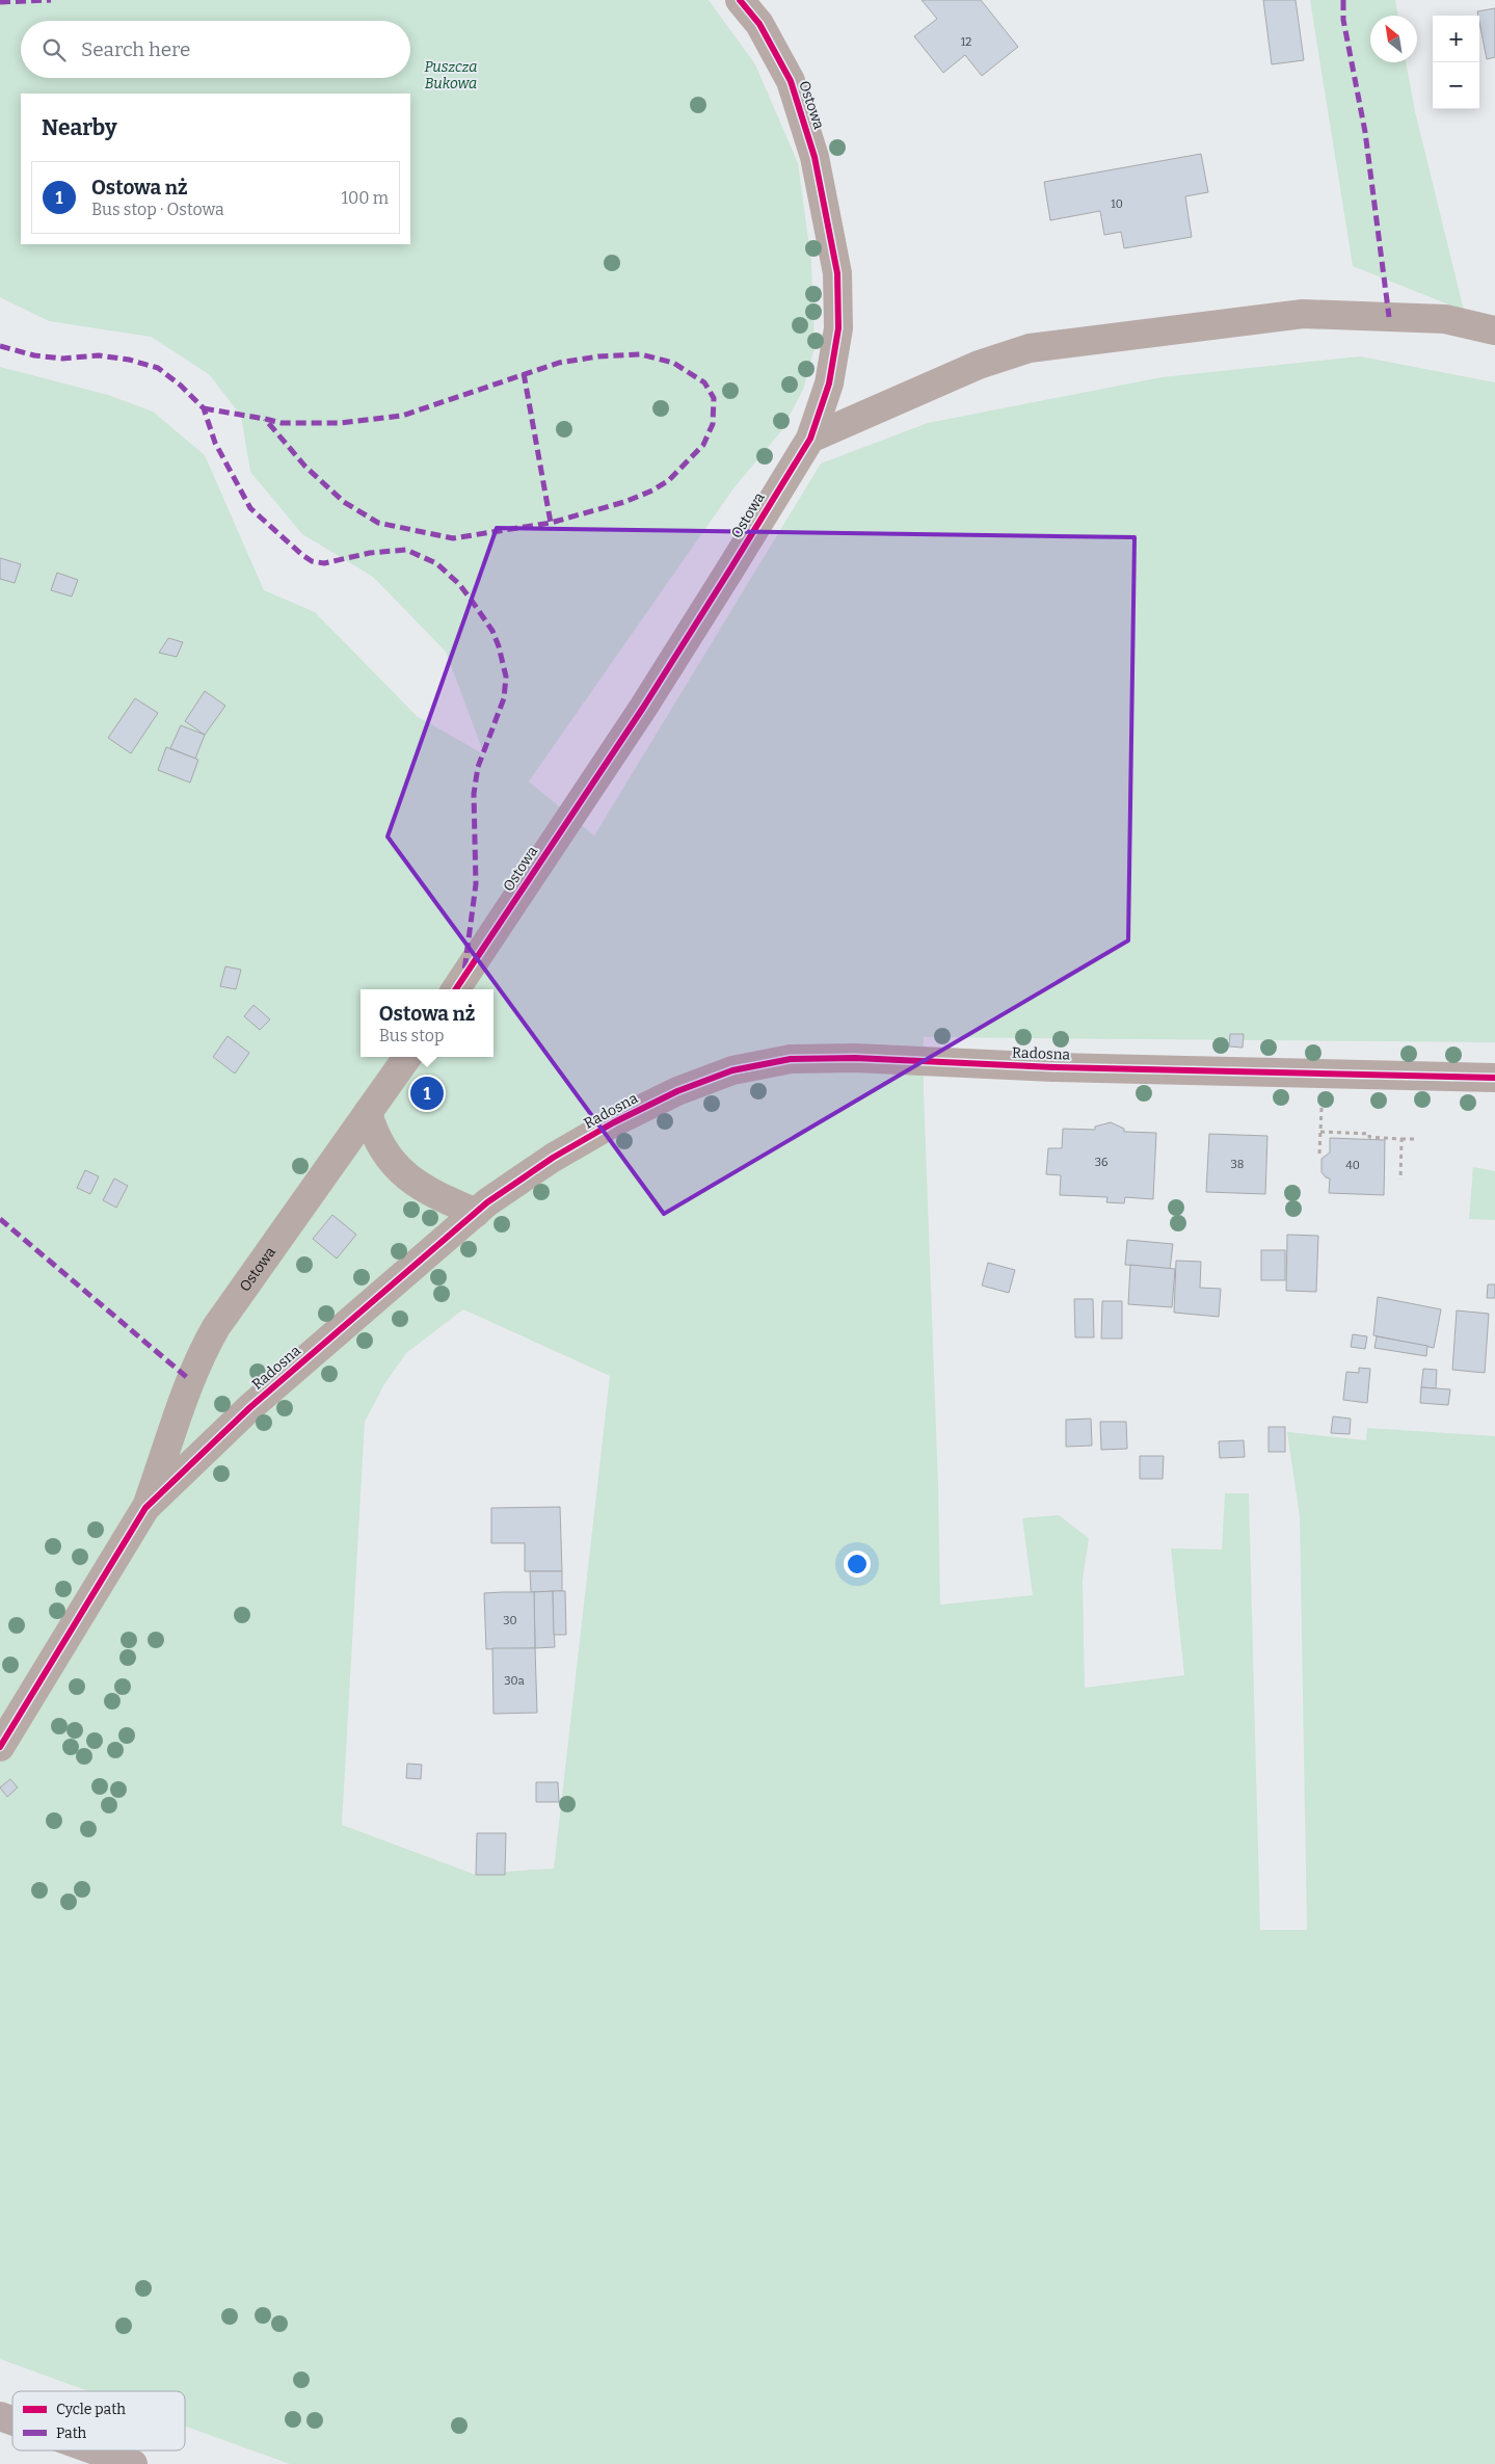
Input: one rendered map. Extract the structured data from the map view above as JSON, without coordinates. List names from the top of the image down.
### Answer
{
  "streets": {
    "street": ["Ostowa", "Radosna"]
  },
  "crossings": [
    ["Ostowa", "Radosna"]
  ],
  "parks": ["Puszcza Bukowa"],
  "house_numbers": [
    "12",
    "10",
    "36",
    "38",
    "40",
    "30",
    "30a"
  ],
  "legend": ["Cycle path", "Path"],
  "north": "top left",
  "page": {
    "map_buttons": ["+", "−"],
    "search": "Search here",
    "heading": "Nearby",
    "list": [
      {
        "mark": "1",
        "name": "Ostowa nż",
        "note": "Bus stop · Ostowa",
        "value": "100 m"
      }
    ],
    "popup": ["Ostowa nż", "Bus stop"],
    "pins": "1"
  }
}
